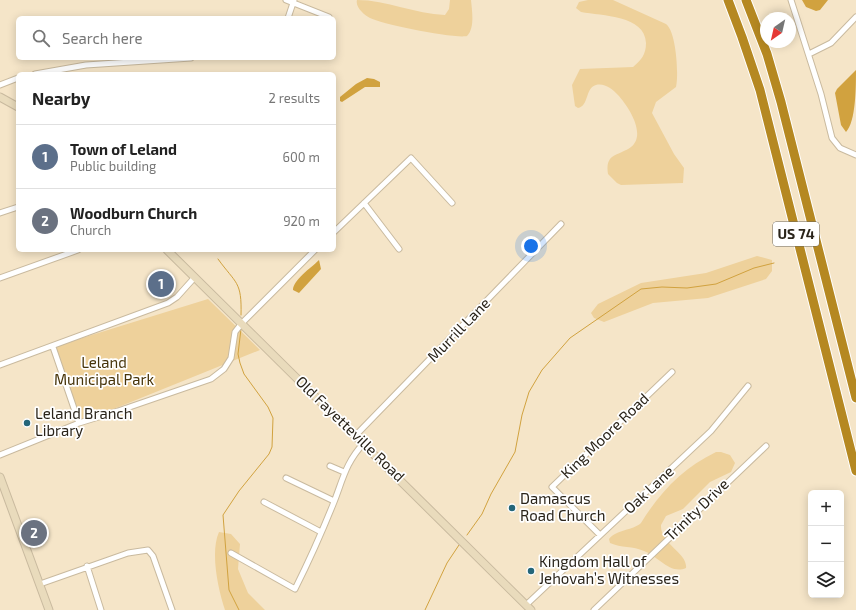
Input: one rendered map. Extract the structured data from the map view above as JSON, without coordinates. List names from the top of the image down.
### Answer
{
  "streets": {
    "highway": ["US 74"],
    "street": [
      "Murrill Lane",
      "Old Fayetteville Road",
      "King Moore Road",
      "Oak Lane",
      "Trinity Drive"
    ]
  },
  "crossings": [
    ["Murrill Lane", "Old Fayetteville Road"],
    ["Old Fayetteville Road", "Oak Lane"],
    ["King Moore Road", "Oak Lane"]
  ],
  "parks": ["Leland Municipal Park"],
  "places": ["Leland Branch Library", "Damascus Road Church", "Kingdom Hall of Jehovah’s Witnesses"],
  "north": "bottom left",
  "page": {
    "search": "Search here",
    "heading": ["Nearby", "2 results"],
    "list": [
      {
        "mark": "1",
        "name": "Town of Leland",
        "note": "Public building",
        "value": "600 m"
      },
      {
        "mark": "2",
        "name": "Woodburn Church",
        "note": "Church",
        "value": "920 m"
      }
    ],
    "pins": ["1", "2"],
    "map_buttons": ["+", "−"]
  }
}
